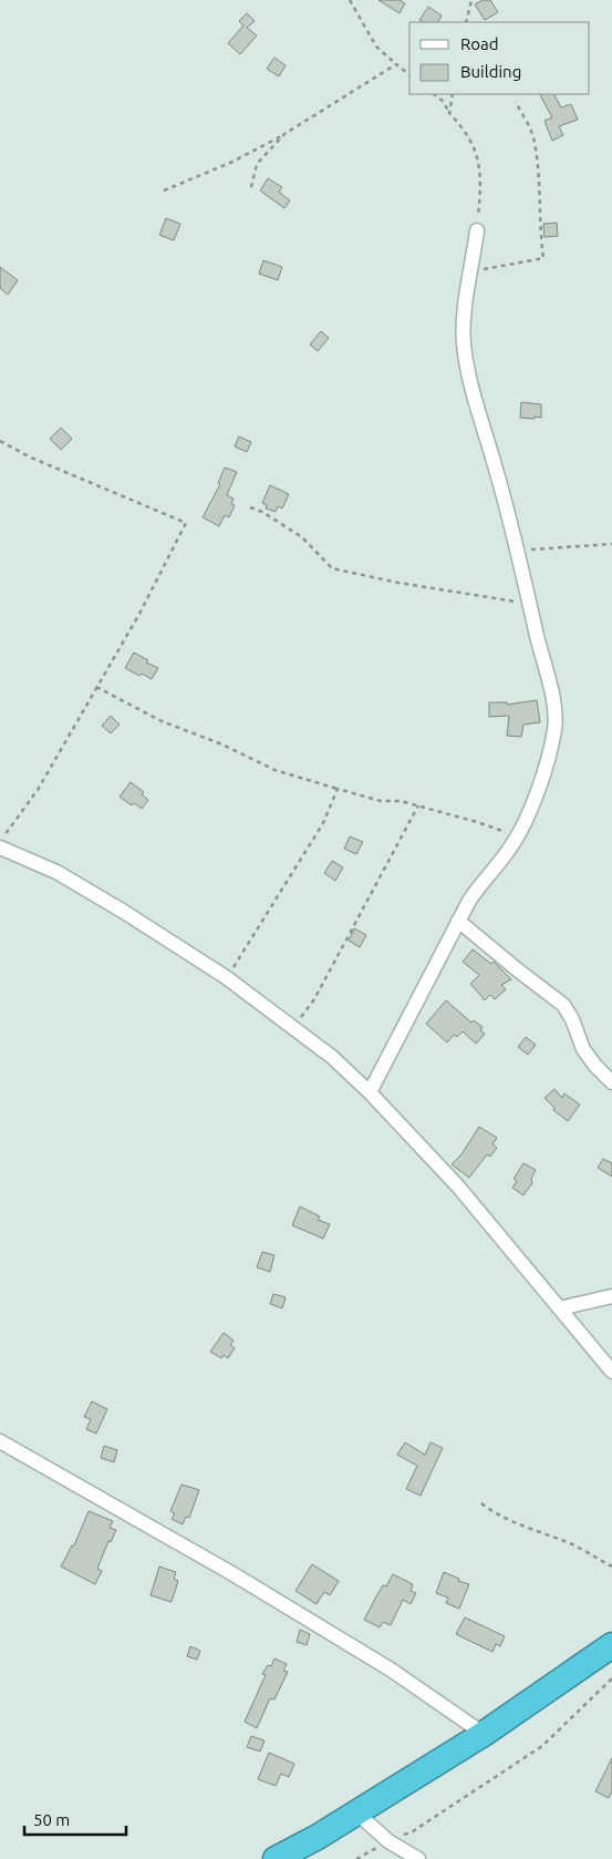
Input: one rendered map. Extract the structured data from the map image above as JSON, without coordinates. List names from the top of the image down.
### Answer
{
  "legend": ["Road", "Building"],
  "scale_bar": "50 m"
}
